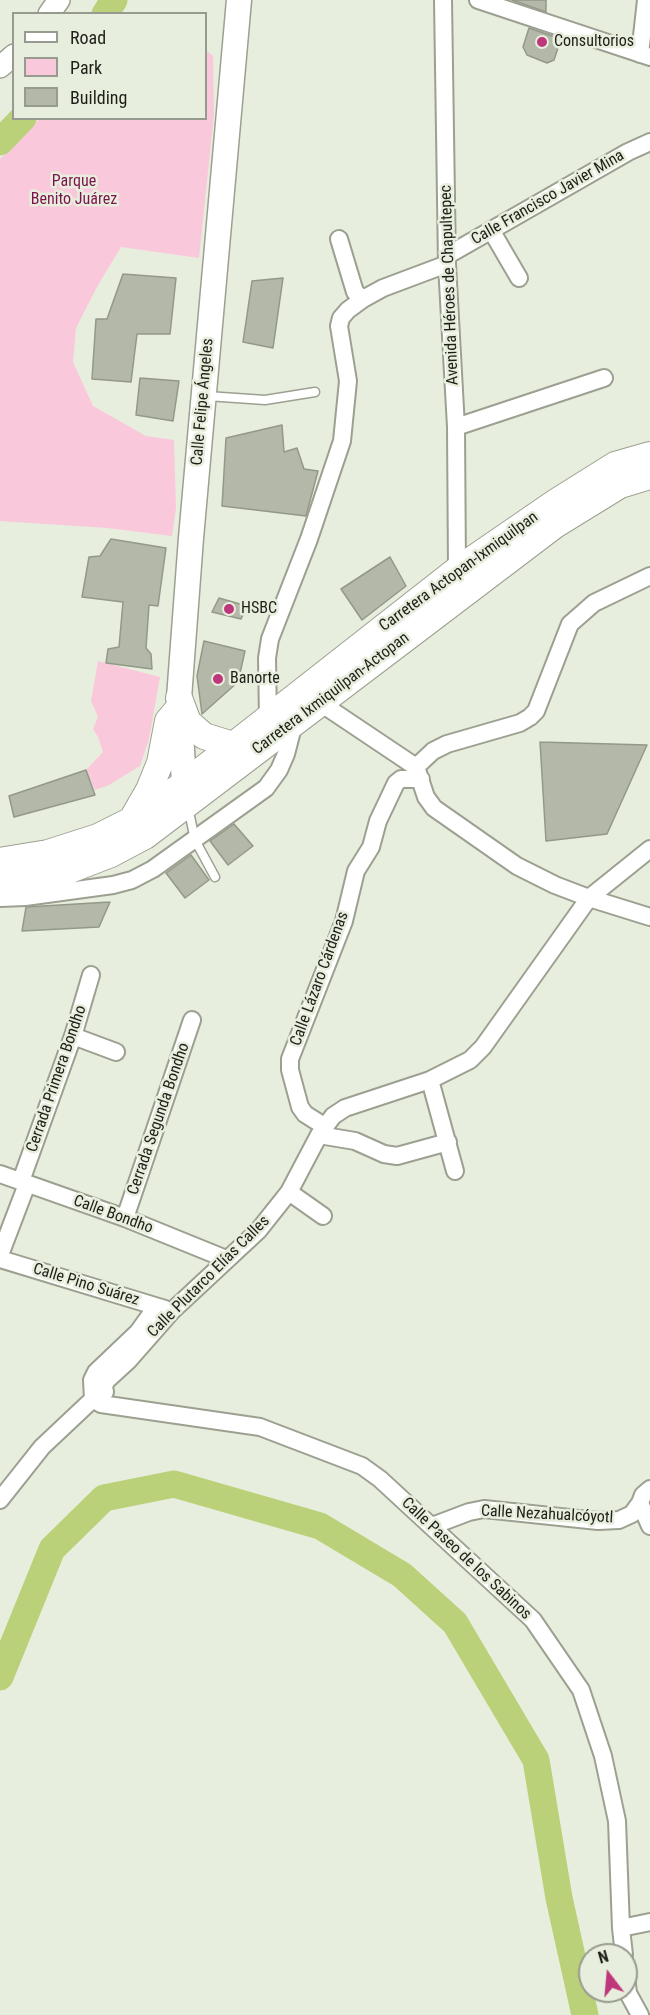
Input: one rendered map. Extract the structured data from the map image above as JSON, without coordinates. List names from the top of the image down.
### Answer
{
  "streets": {
    "main road": ["Calle Felipe Ángeles", "Carretera Actopan-Ixmiquilpan", "Carretera Ixmiquilpan-Actopan"],
    "street": [
      "Calle Francisco Javier Mina",
      "Avenida Héroes de Chapultepec",
      "Calle Lázaro Cárdenas",
      "Cerrada Primera Bondho",
      "Cerrada Segunda Bondho",
      "Calle Bondho",
      "Calle Plutarco Elías Calles",
      "Calle Pino Suárez",
      "Calle Nezahualcóyotl",
      "Calle Paseo de los Sabinos"
    ]
  },
  "crossings": [
    ["Calle Francisco Javier Mina", "Avenida Héroes de Chapultepec"],
    ["Calle Francisco Javier Mina", "Carretera Actopan-Ixmiquilpan"],
    ["Avenida Héroes de Chapultepec", "Carretera Actopan-Ixmiquilpan"],
    ["Calle Felipe Ángeles", "Carretera Actopan-Ixmiquilpan"],
    ["Calle Felipe Ángeles", "Carretera Ixmiquilpan-Actopan"],
    ["Carretera Actopan-Ixmiquilpan", "Carretera Ixmiquilpan-Actopan"],
    ["Calle Lázaro Cárdenas", "Calle Plutarco Elías Calles"],
    ["Cerrada Primera Bondho", "Calle Bondho"],
    ["Cerrada Primera Bondho", "Calle Pino Suárez"],
    ["Cerrada Segunda Bondho", "Calle Bondho"],
    ["Calle Bondho", "Calle Plutarco Elías Calles"],
    ["Calle Plutarco Elías Calles", "Calle Pino Suárez"],
    ["Calle Plutarco Elías Calles", "Calle Paseo de los Sabinos"],
    ["Calle Nezahualcóyotl", "Calle Paseo de los Sabinos"]
  ],
  "parks": ["Parque Benito Juárez"],
  "places": ["Consultorios", "HSBC", "Banorte"],
  "legend": ["Road", "Park", "Building"],
  "north": "top"
}
